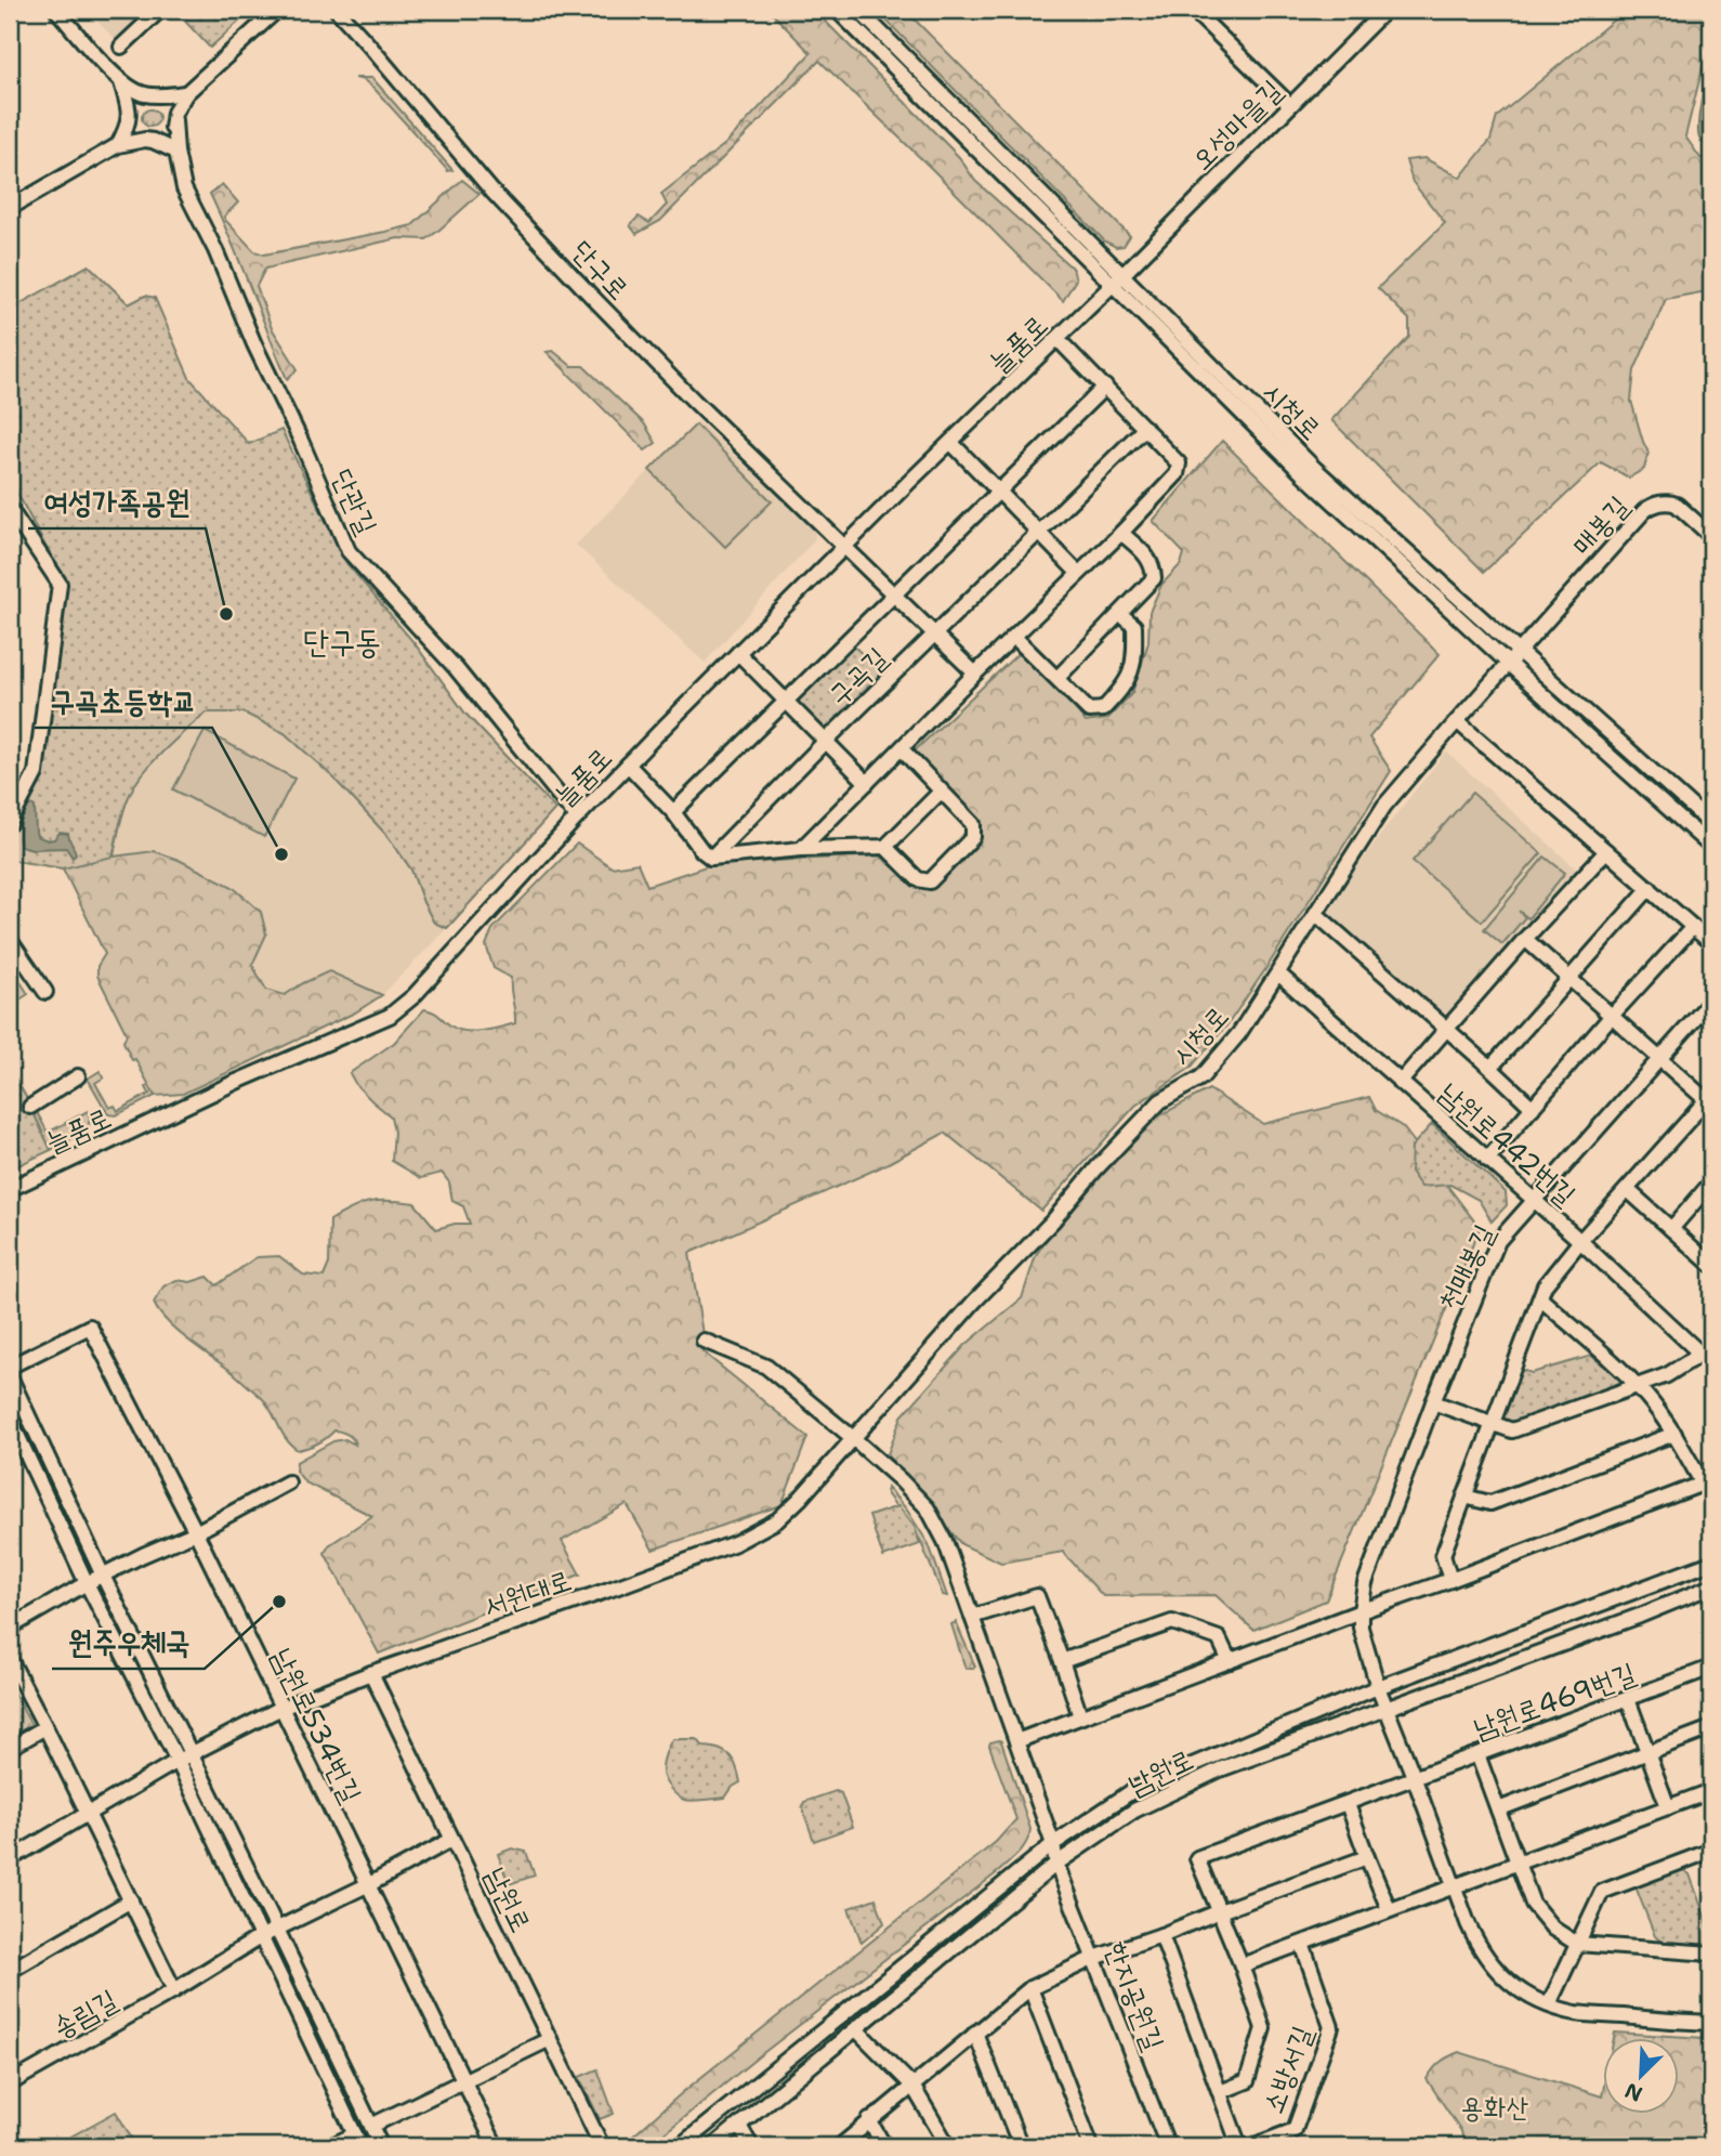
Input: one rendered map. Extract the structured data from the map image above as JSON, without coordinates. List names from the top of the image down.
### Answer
{
  "streets": {
    "street": [
      "오성마을길",
      "단구로",
      "늘품로",
      "시청로",
      "단관길",
      "매봉길",
      "구곡길",
      "남원로442번길",
      "천매봉길",
      "서원대로",
      "남원로469번길",
      "남원로534번길",
      "남원로",
      "한지공원길",
      "송림길",
      "소방서길"
    ]
  },
  "crossings": [
    ["오성마을길", "늘품로"],
    ["오성마을길", "시청로"],
    ["단구로", "늘품로"],
    ["단구로", "구곡길"],
    ["늘품로", "시청로"],
    ["늘품로", "단관길"],
    ["시청로", "매봉길"],
    ["시청로", "남원로442번길"],
    ["시청로", "서원대로"],
    ["남원로442번길", "천매봉길"],
    ["천매봉길", "남원로"],
    ["서원대로", "남원로534번길"],
    ["서원대로", "남원로"],
    ["남원로469번길", "소방서길"],
    ["남원로", "한지공원길"]
  ],
  "districts": ["단구동"],
  "parks": ["용화산"],
  "places": ["여성가족공원", "구곡초등학교", "원주우체국"],
  "north": "bottom left"
}
